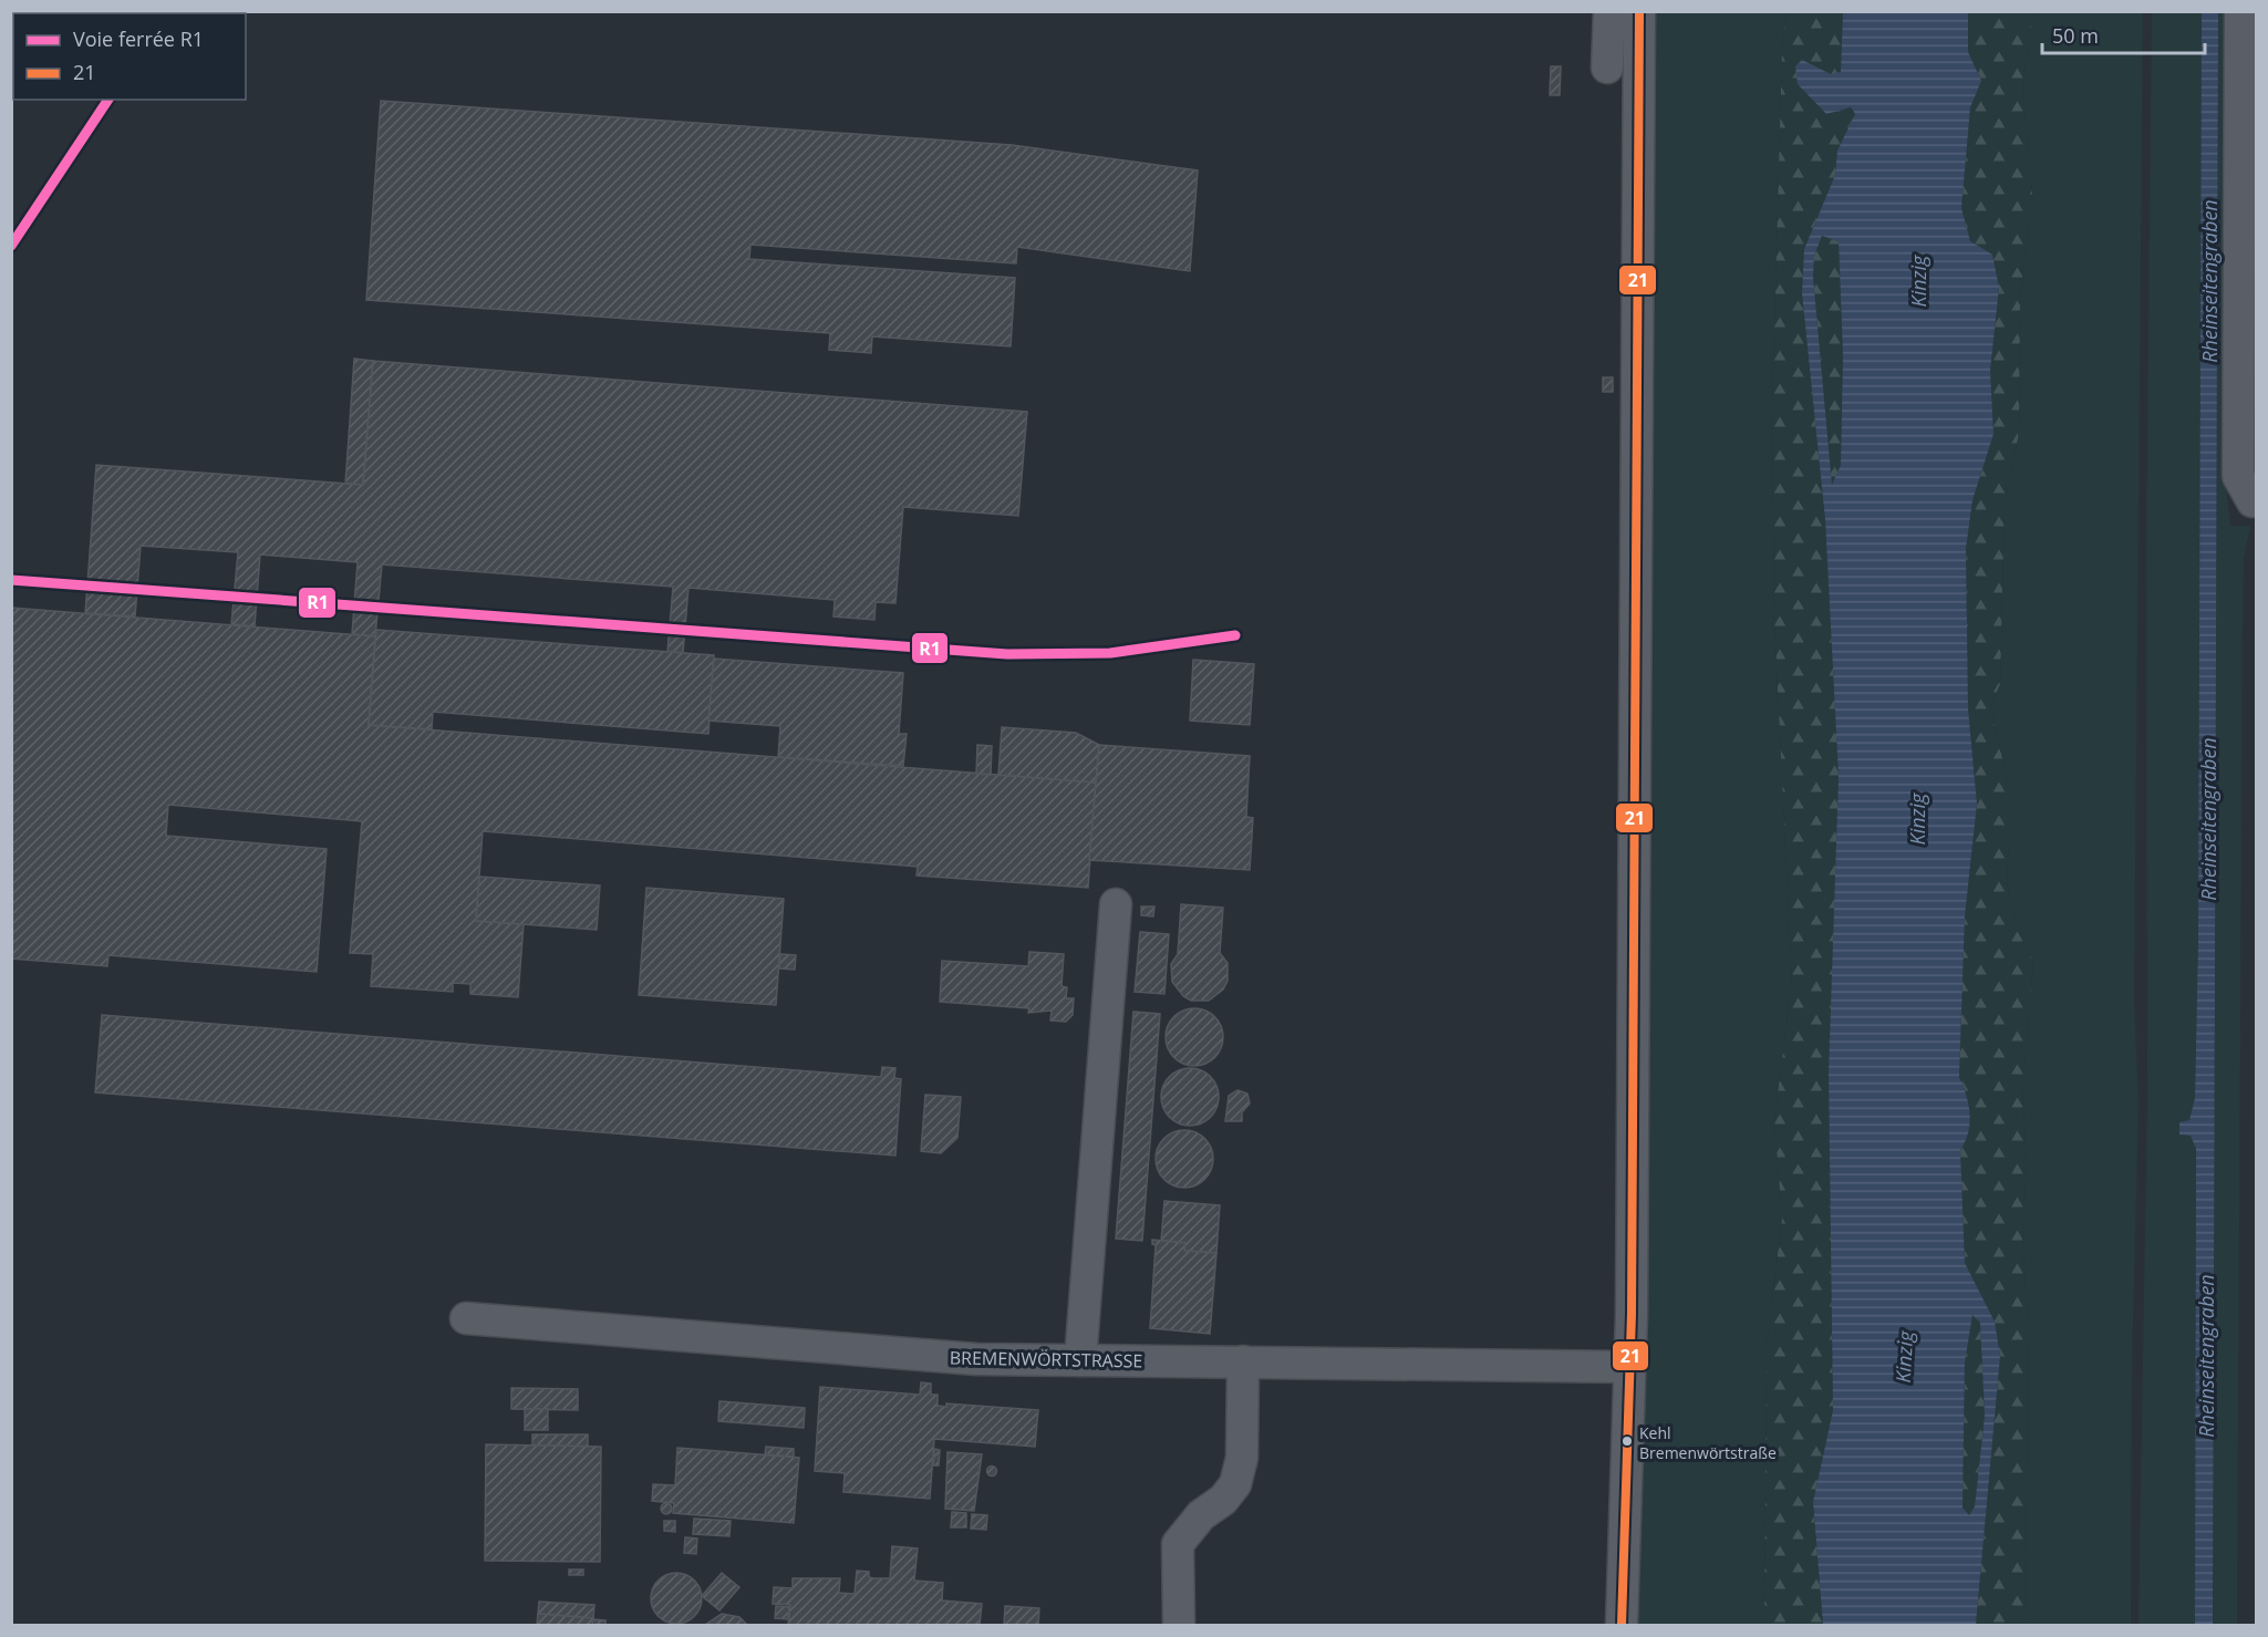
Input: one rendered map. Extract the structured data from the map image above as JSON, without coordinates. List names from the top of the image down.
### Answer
{
  "streets": {
    "street": ["BREMENWÖRTSTRASSE"]
  },
  "water": ["Kinzig", "Rheinseitengraben"],
  "places": ["Kehl Bremenwörtstraße"],
  "lines": ["transit line 21", "rail line R1"],
  "legend": ["Voie ferrée R1", "21"],
  "scale_bar": "50 m"
}
